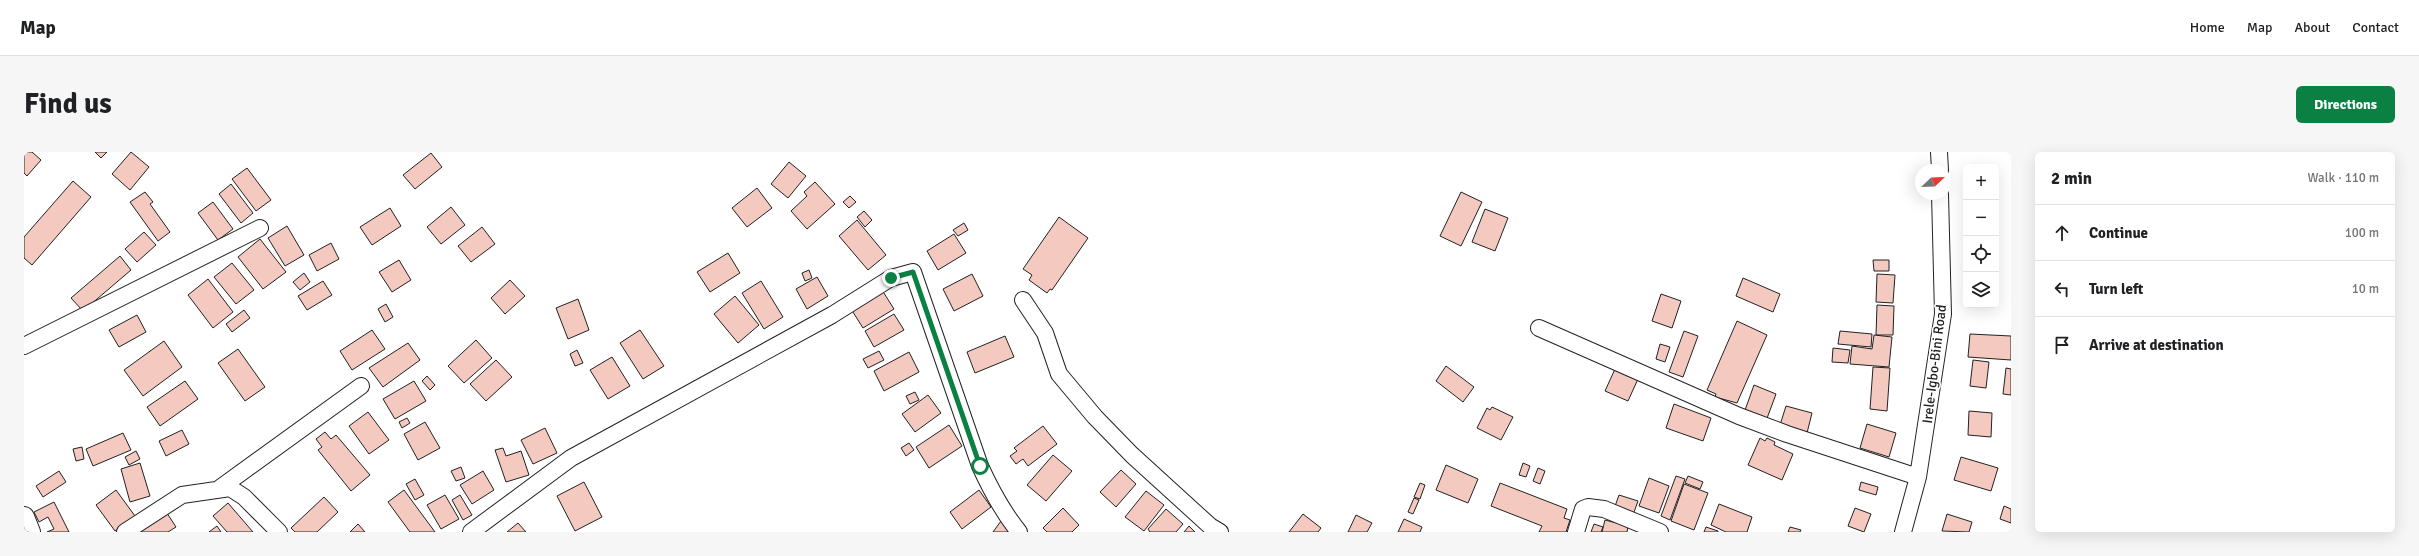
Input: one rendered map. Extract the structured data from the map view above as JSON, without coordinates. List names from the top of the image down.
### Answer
{
  "streets": {
    "street": ["Irele-Igbo-Bini Road"]
  },
  "north": "top right",
  "page": {
    "header": "Map",
    "nav": [
      "Home",
      "Map",
      "About",
      "Contact"
    ],
    "buttons": "Directions",
    "title": "Find us",
    "heading": ["2 min", "Walk · 110 m"],
    "map_buttons": ["+", "−"],
    "list": [
      ["Continue", "100 m"],
      ["Turn left", "10 m"],
      "Arrive at destination"
    ]
  }
}
